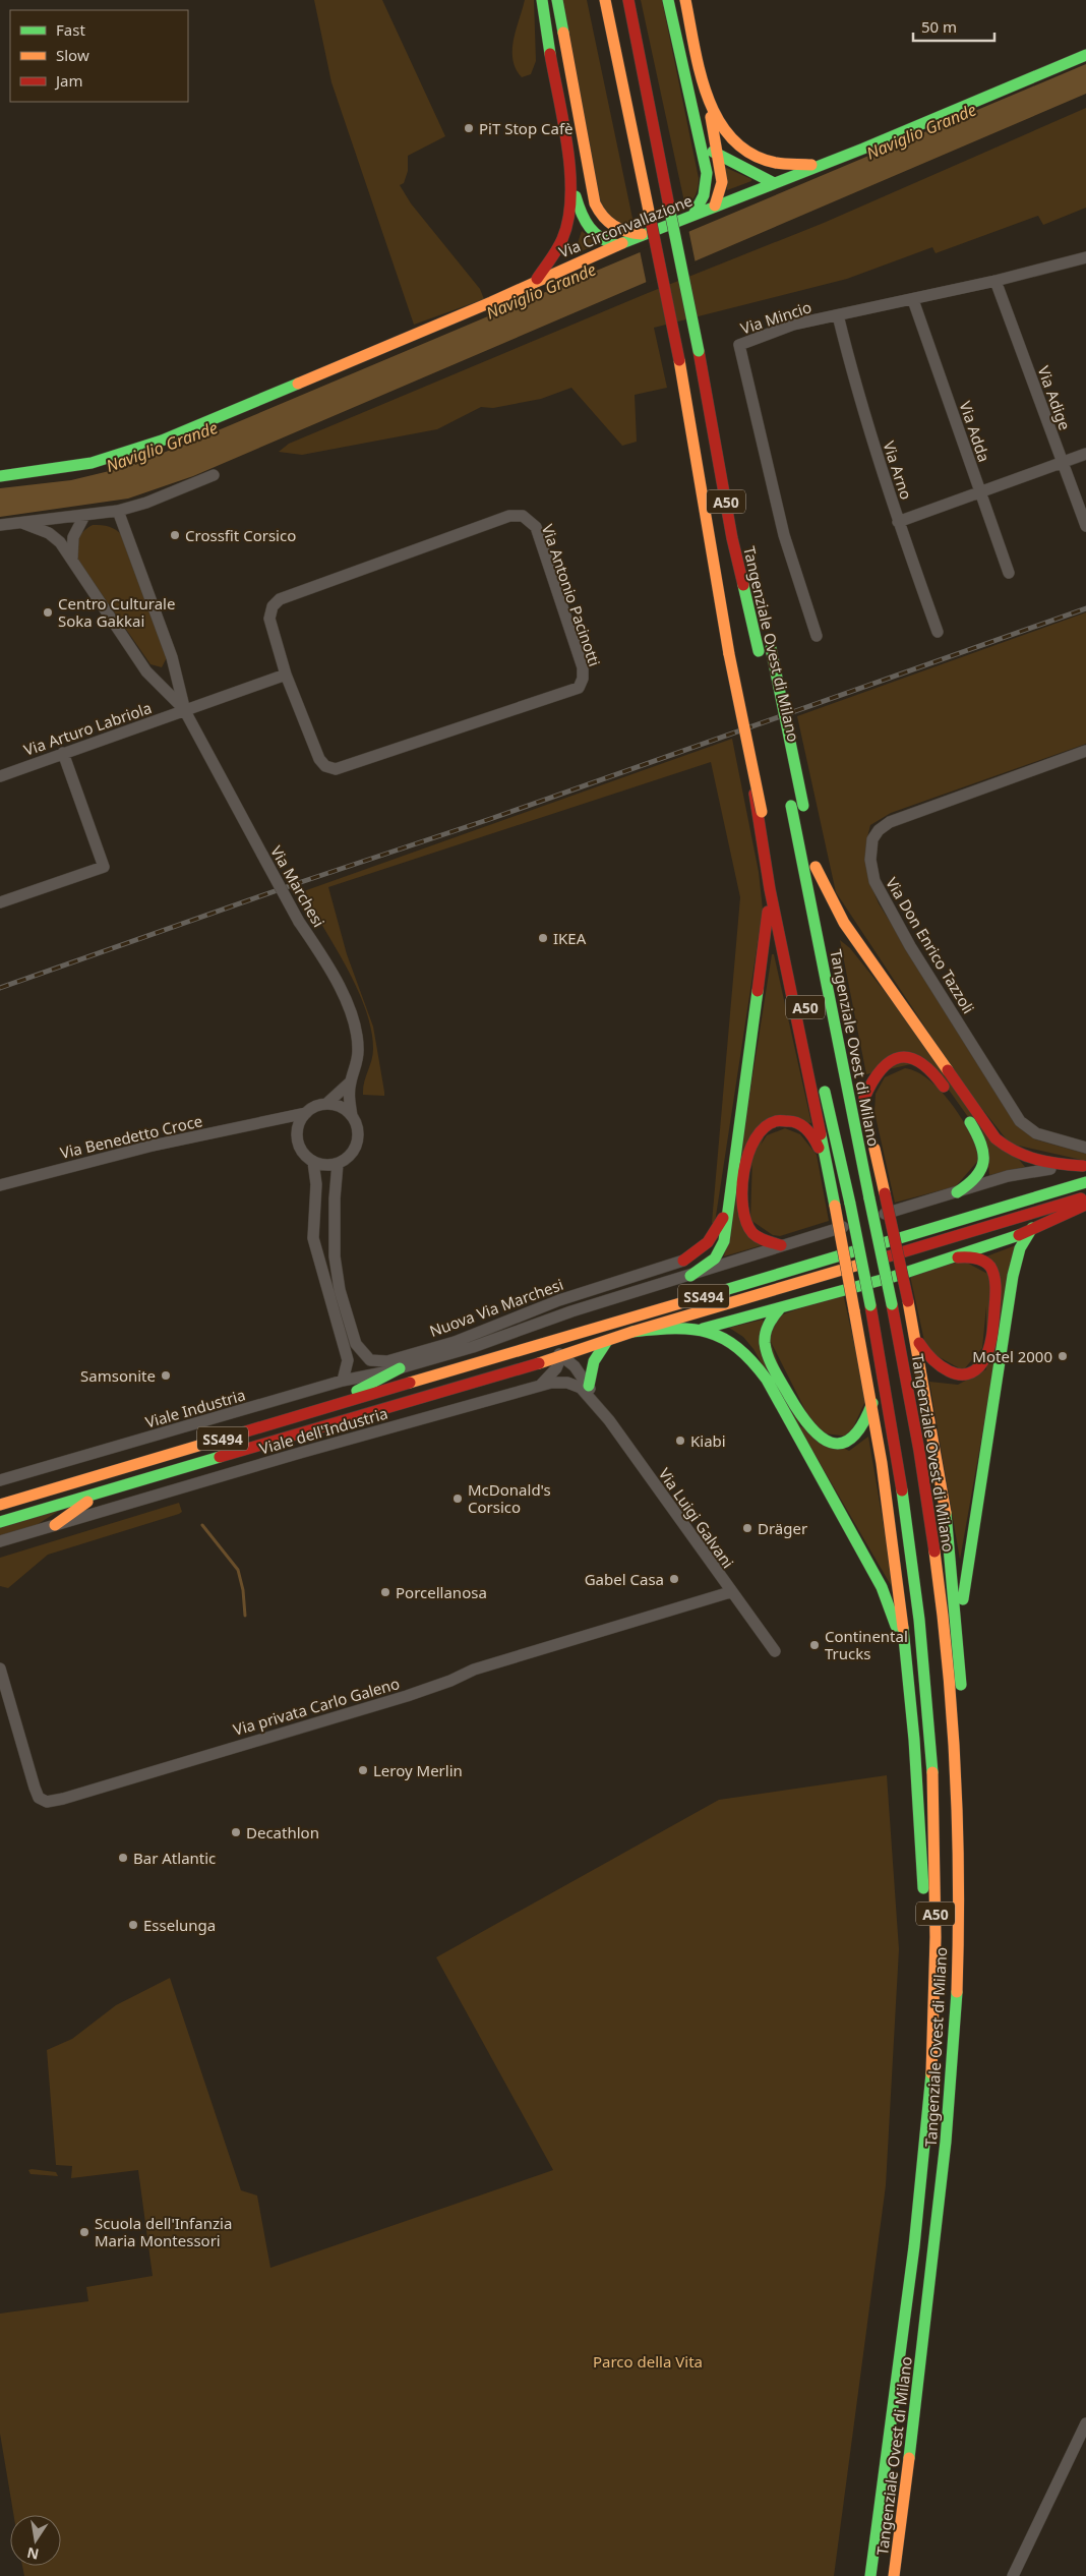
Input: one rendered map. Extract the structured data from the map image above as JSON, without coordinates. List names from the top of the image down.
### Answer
{
  "streets": {
    "main road": [
      "Via Circonvallazione",
      "A50",
      "Tangenziale Ovest di Milano",
      "SS494"
    ],
    "street": [
      "Via Mincio",
      "Via Adige",
      "Via Adda",
      "Via Arno",
      "Via Antonio Pacinotti",
      "Via Arturo Labriola",
      "Via Marchesi",
      "Via Don Enrico Tazzoli",
      "Via Benedetto Croce",
      "Nuova Via Marchesi",
      "Viale Industria",
      "Viale dell'Industria",
      "Via Luigi Galvani",
      "Via privata Carlo Galeno"
    ]
  },
  "crossings": [
    ["Via Mincio", "Via Adige"],
    ["Via Mincio", "Via Adda"],
    ["Via Mincio", "Via Arno"],
    ["Tangenziale Ovest di Milano", "Viale Industria"],
    ["Via Arturo Labriola", "Via Marchesi"],
    ["Via Benedetto Croce", "Nuova Via Marchesi"],
    ["SS494", "Via Luigi Galvani"],
    ["Viale dell'Industria", "Via Luigi Galvani"],
    ["Via Luigi Galvani", "Via privata Carlo Galeno"]
  ],
  "water": ["Naviglio Grande"],
  "parks": ["Parco della Vita"],
  "places": [
    "PiT Stop Cafè",
    "Crossfit Corsico",
    "Centro Culturale Soka Gakkai",
    "IKEA",
    "Motel 2000",
    "Samsonite",
    "Kiabi",
    "McDonald's Corsico",
    "Dräger",
    "Gabel Casa",
    "Porcellanosa",
    "Continental Trucks",
    "Leroy Merlin",
    "Decathlon",
    "Bar Atlantic",
    "Esselunga",
    "Scuola dell'Infanzia Maria Montessori"
  ],
  "legend": ["Fast", "Slow", "Jam"],
  "scale_bar": "50 m",
  "north": "bottom"
}
